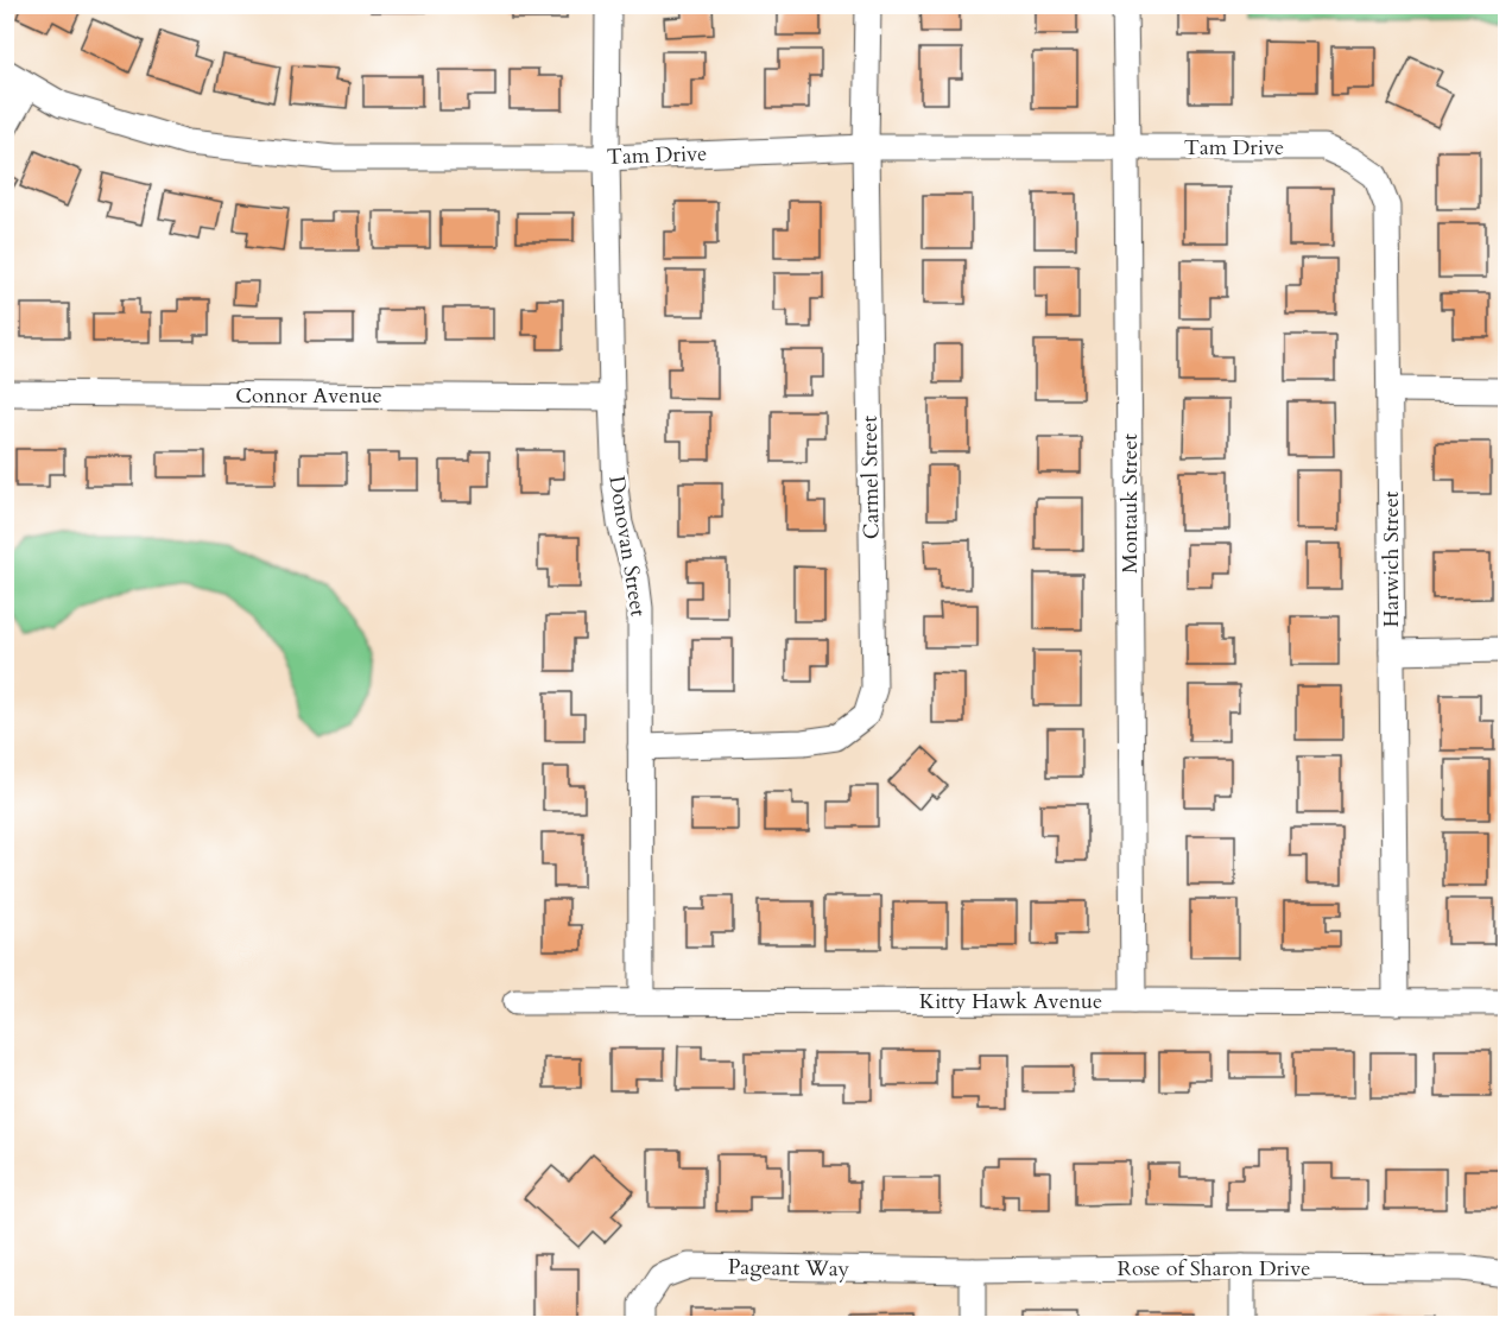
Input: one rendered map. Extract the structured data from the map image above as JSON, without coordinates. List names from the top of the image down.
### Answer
{
  "streets": {
    "street": [
      "Tam Drive",
      "Connor Avenue",
      "Carmel Street",
      "Montauk Street",
      "Donovan Street",
      "Harwich Street",
      "Kitty Hawk Avenue",
      "Pageant Way",
      "Rose of Sharon Drive"
    ]
  },
  "crossings": [
    ["Tam Drive", "Carmel Street"],
    ["Tam Drive", "Montauk Street"],
    ["Tam Drive", "Donovan Street"],
    ["Tam Drive", "Harwich Street"],
    ["Connor Avenue", "Donovan Street"],
    ["Carmel Street", "Donovan Street"],
    ["Montauk Street", "Kitty Hawk Avenue"],
    ["Donovan Street", "Kitty Hawk Avenue"],
    ["Harwich Street", "Kitty Hawk Avenue"],
    ["Pageant Way", "Rose of Sharon Drive"]
  ]
}
